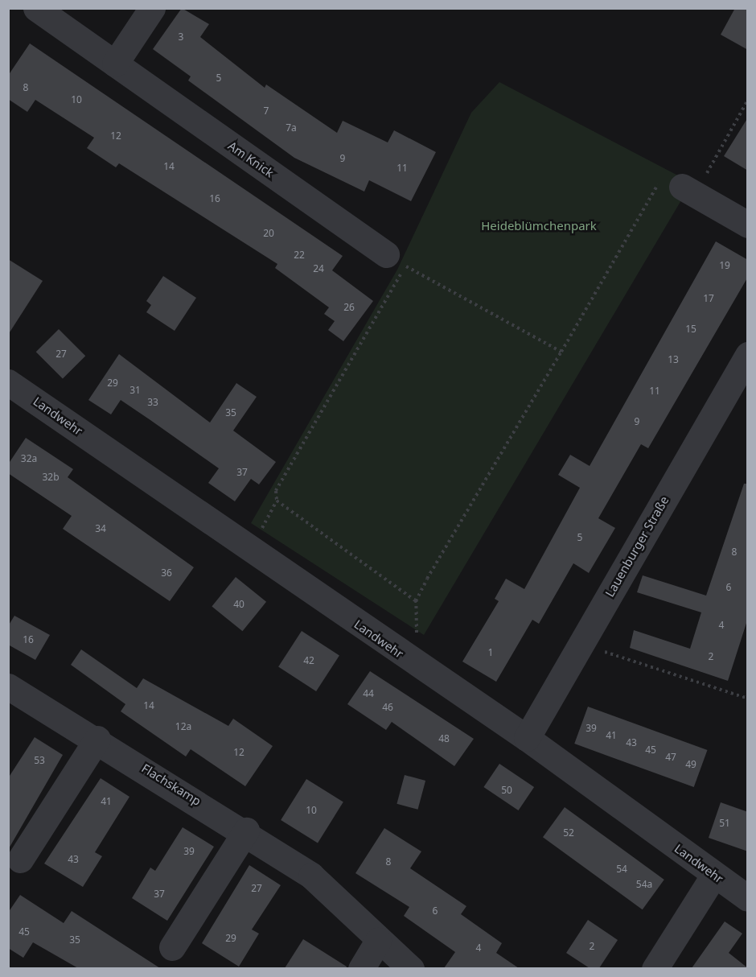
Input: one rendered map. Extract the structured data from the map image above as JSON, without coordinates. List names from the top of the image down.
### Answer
{
  "streets": {
    "street": [
      "Am Knick",
      "Landwehr",
      "Lauenburger Straße",
      "Flachskamp"
    ]
  },
  "crossings": [
    ["Landwehr", "Lauenburger Straße"]
  ],
  "parks": ["Heideblümchenpark"],
  "house_numbers": [
    "3",
    "5",
    "8",
    "10",
    "7",
    "7a",
    "12",
    "9",
    "14",
    "11",
    "16",
    "20",
    "22",
    "19",
    "24",
    "17",
    "26",
    "15",
    "27",
    "13",
    "29",
    "31",
    "11",
    "33",
    "35",
    "9",
    "32a",
    "37",
    "32b",
    "34",
    "5",
    "8",
    "36",
    "6",
    "40",
    "4",
    "16",
    "1",
    "2",
    "42",
    "44",
    "14",
    "46",
    "12a",
    "39",
    "41",
    "48",
    "43",
    "45",
    "12",
    "47",
    "53",
    "49",
    "50",
    "41",
    "10",
    "51",
    "52",
    "39",
    "43",
    "8",
    "54",
    "54a",
    "27",
    "37",
    "6",
    "45",
    "29",
    "35",
    "2",
    "4"
  ]
}
